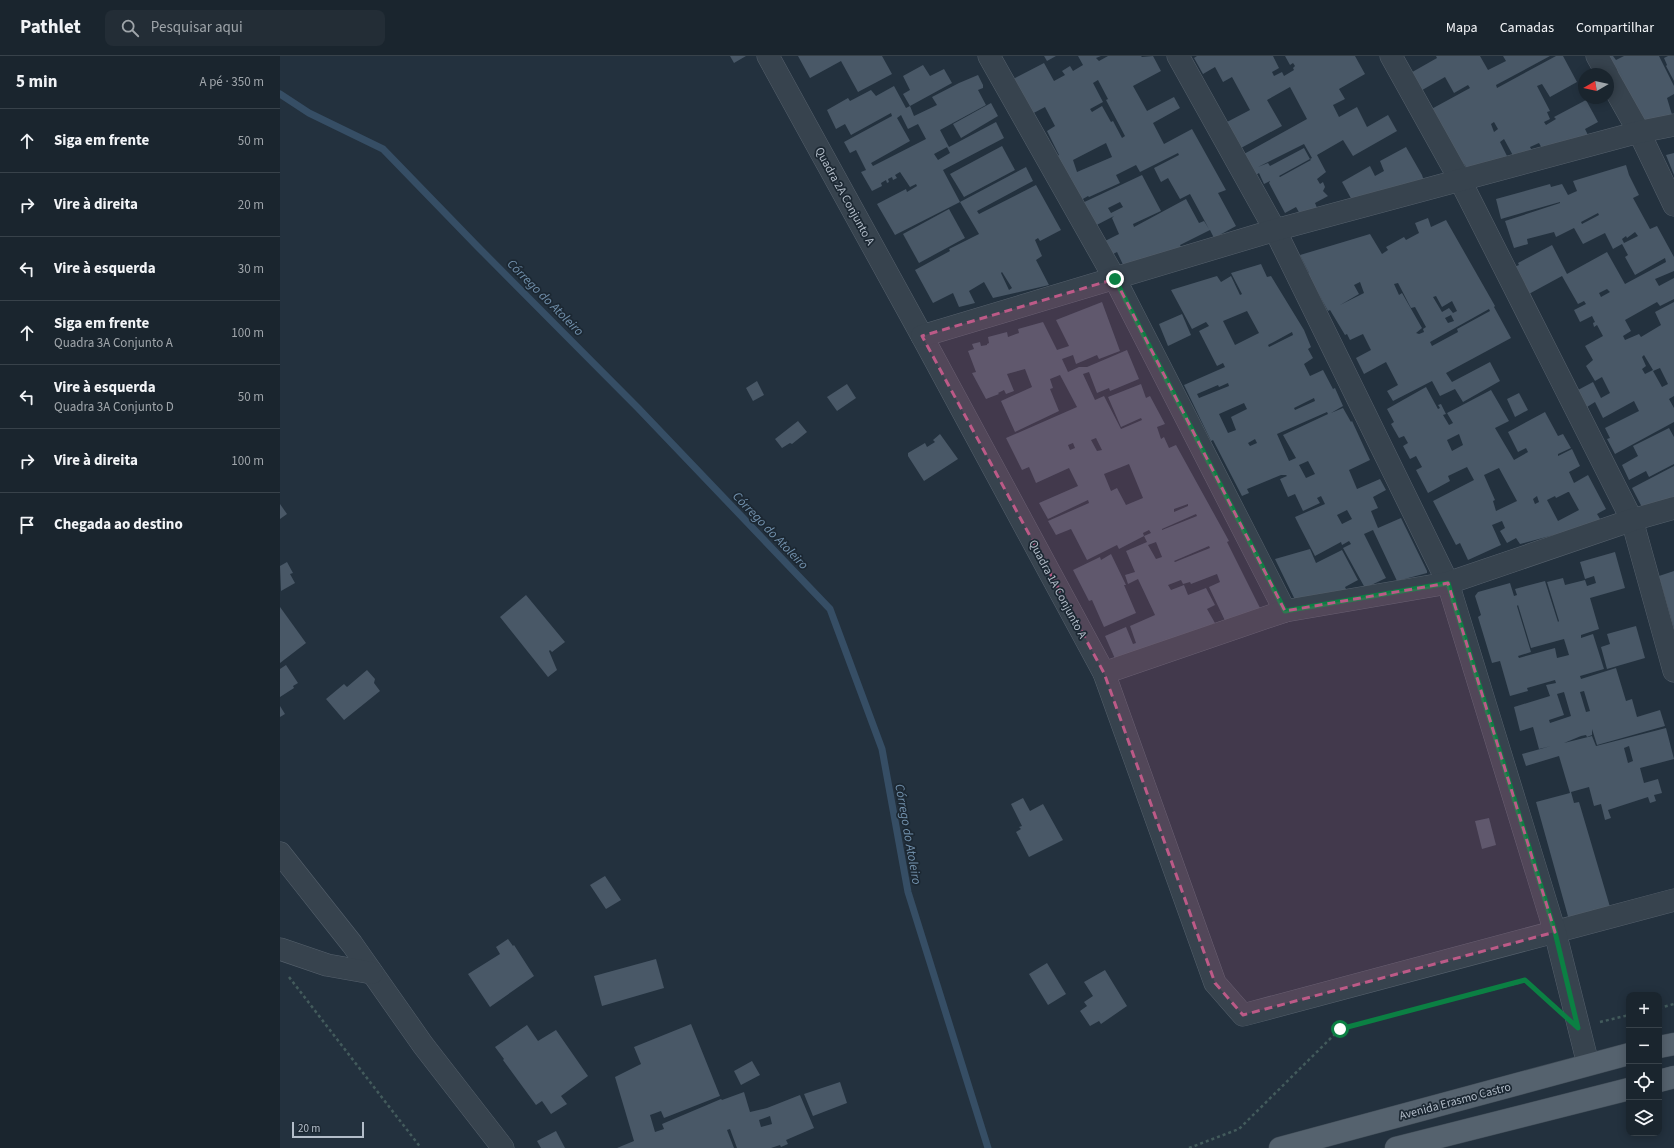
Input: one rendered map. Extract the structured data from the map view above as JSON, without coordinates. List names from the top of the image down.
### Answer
{
  "streets": {
    "main road": ["Avenida Erasmo Castro"],
    "street": ["Quadra 2A Conjunto A", "Quadra 1A Conjunto A"]
  },
  "crossings": [
    ["Quadra 2A Conjunto A", "Quadra 1A Conjunto A"]
  ],
  "water": ["Córrego do Atoleiro"],
  "scale_bar": "20 m",
  "north": "left",
  "page": {
    "header": "Pathlet",
    "search": "Pesquisar aqui",
    "nav": ["Mapa", "Camadas", "Compartilhar"],
    "heading": ["5 min", "A pé · 350 m"],
    "list": [
      ["Siga em frente", "50 m"],
      ["Vire à direita", "20 m"],
      ["Vire à esquerda", "30 m"],
      ["Siga em frente", "Quadra 3A Conjunto A", "100 m"],
      ["Vire à esquerda", "Quadra 3A Conjunto D", "50 m"],
      ["Vire à direita", "100 m"],
      "Chegada ao destino"
    ],
    "map_buttons": ["+", "−"],
    "scale": "20 m"
  }
}
